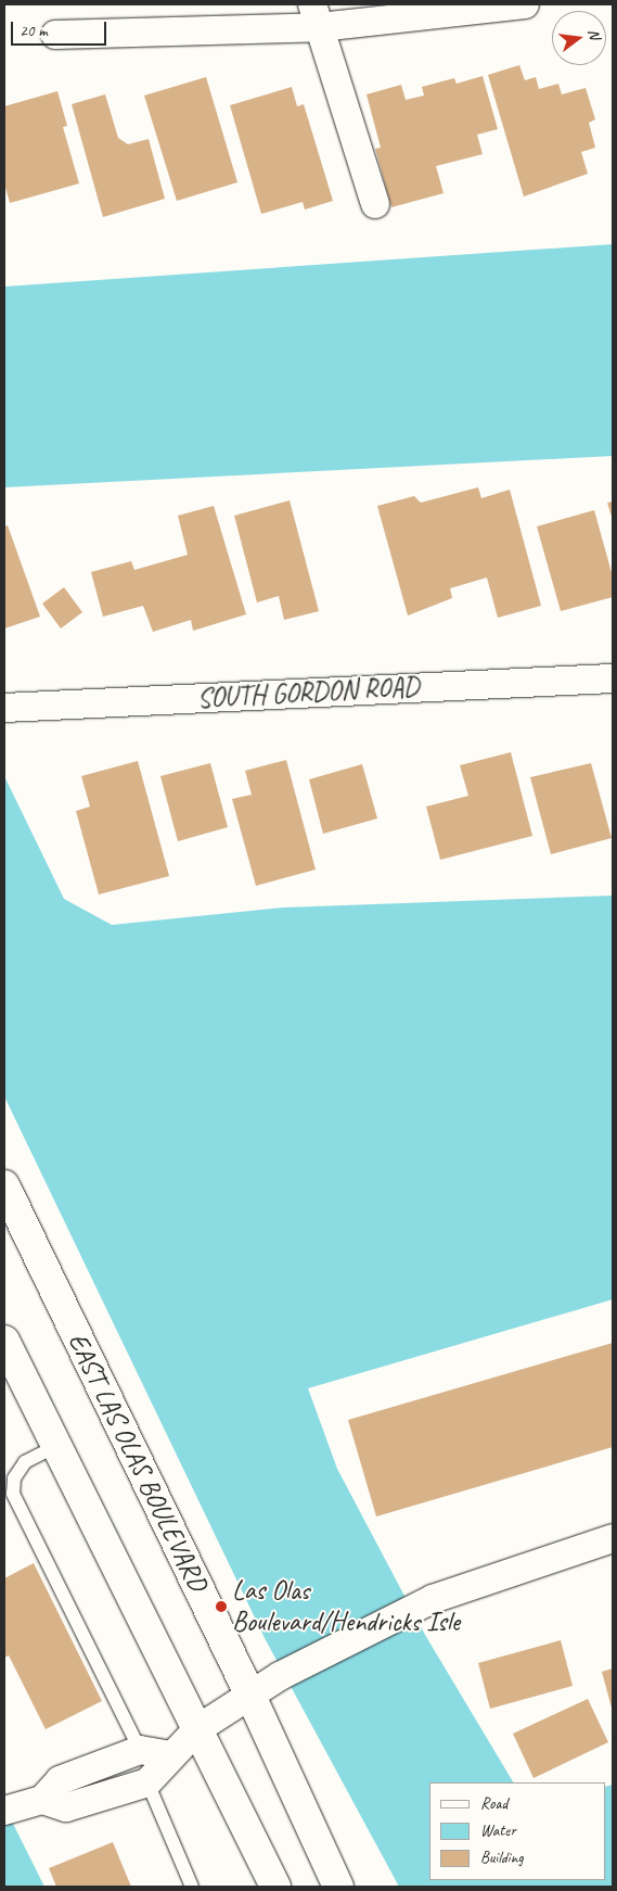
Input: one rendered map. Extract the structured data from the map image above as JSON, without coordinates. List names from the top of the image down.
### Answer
{
  "streets": {
    "main road": ["EAST LAS OLAS BOULEVARD"],
    "street": ["SOUTH GORDON ROAD"]
  },
  "places": ["Las Olas Boulevard/Hendricks Isle"],
  "legend": ["Road", "Water", "Building"],
  "scale_bar": "20 m",
  "north": "right"
}
